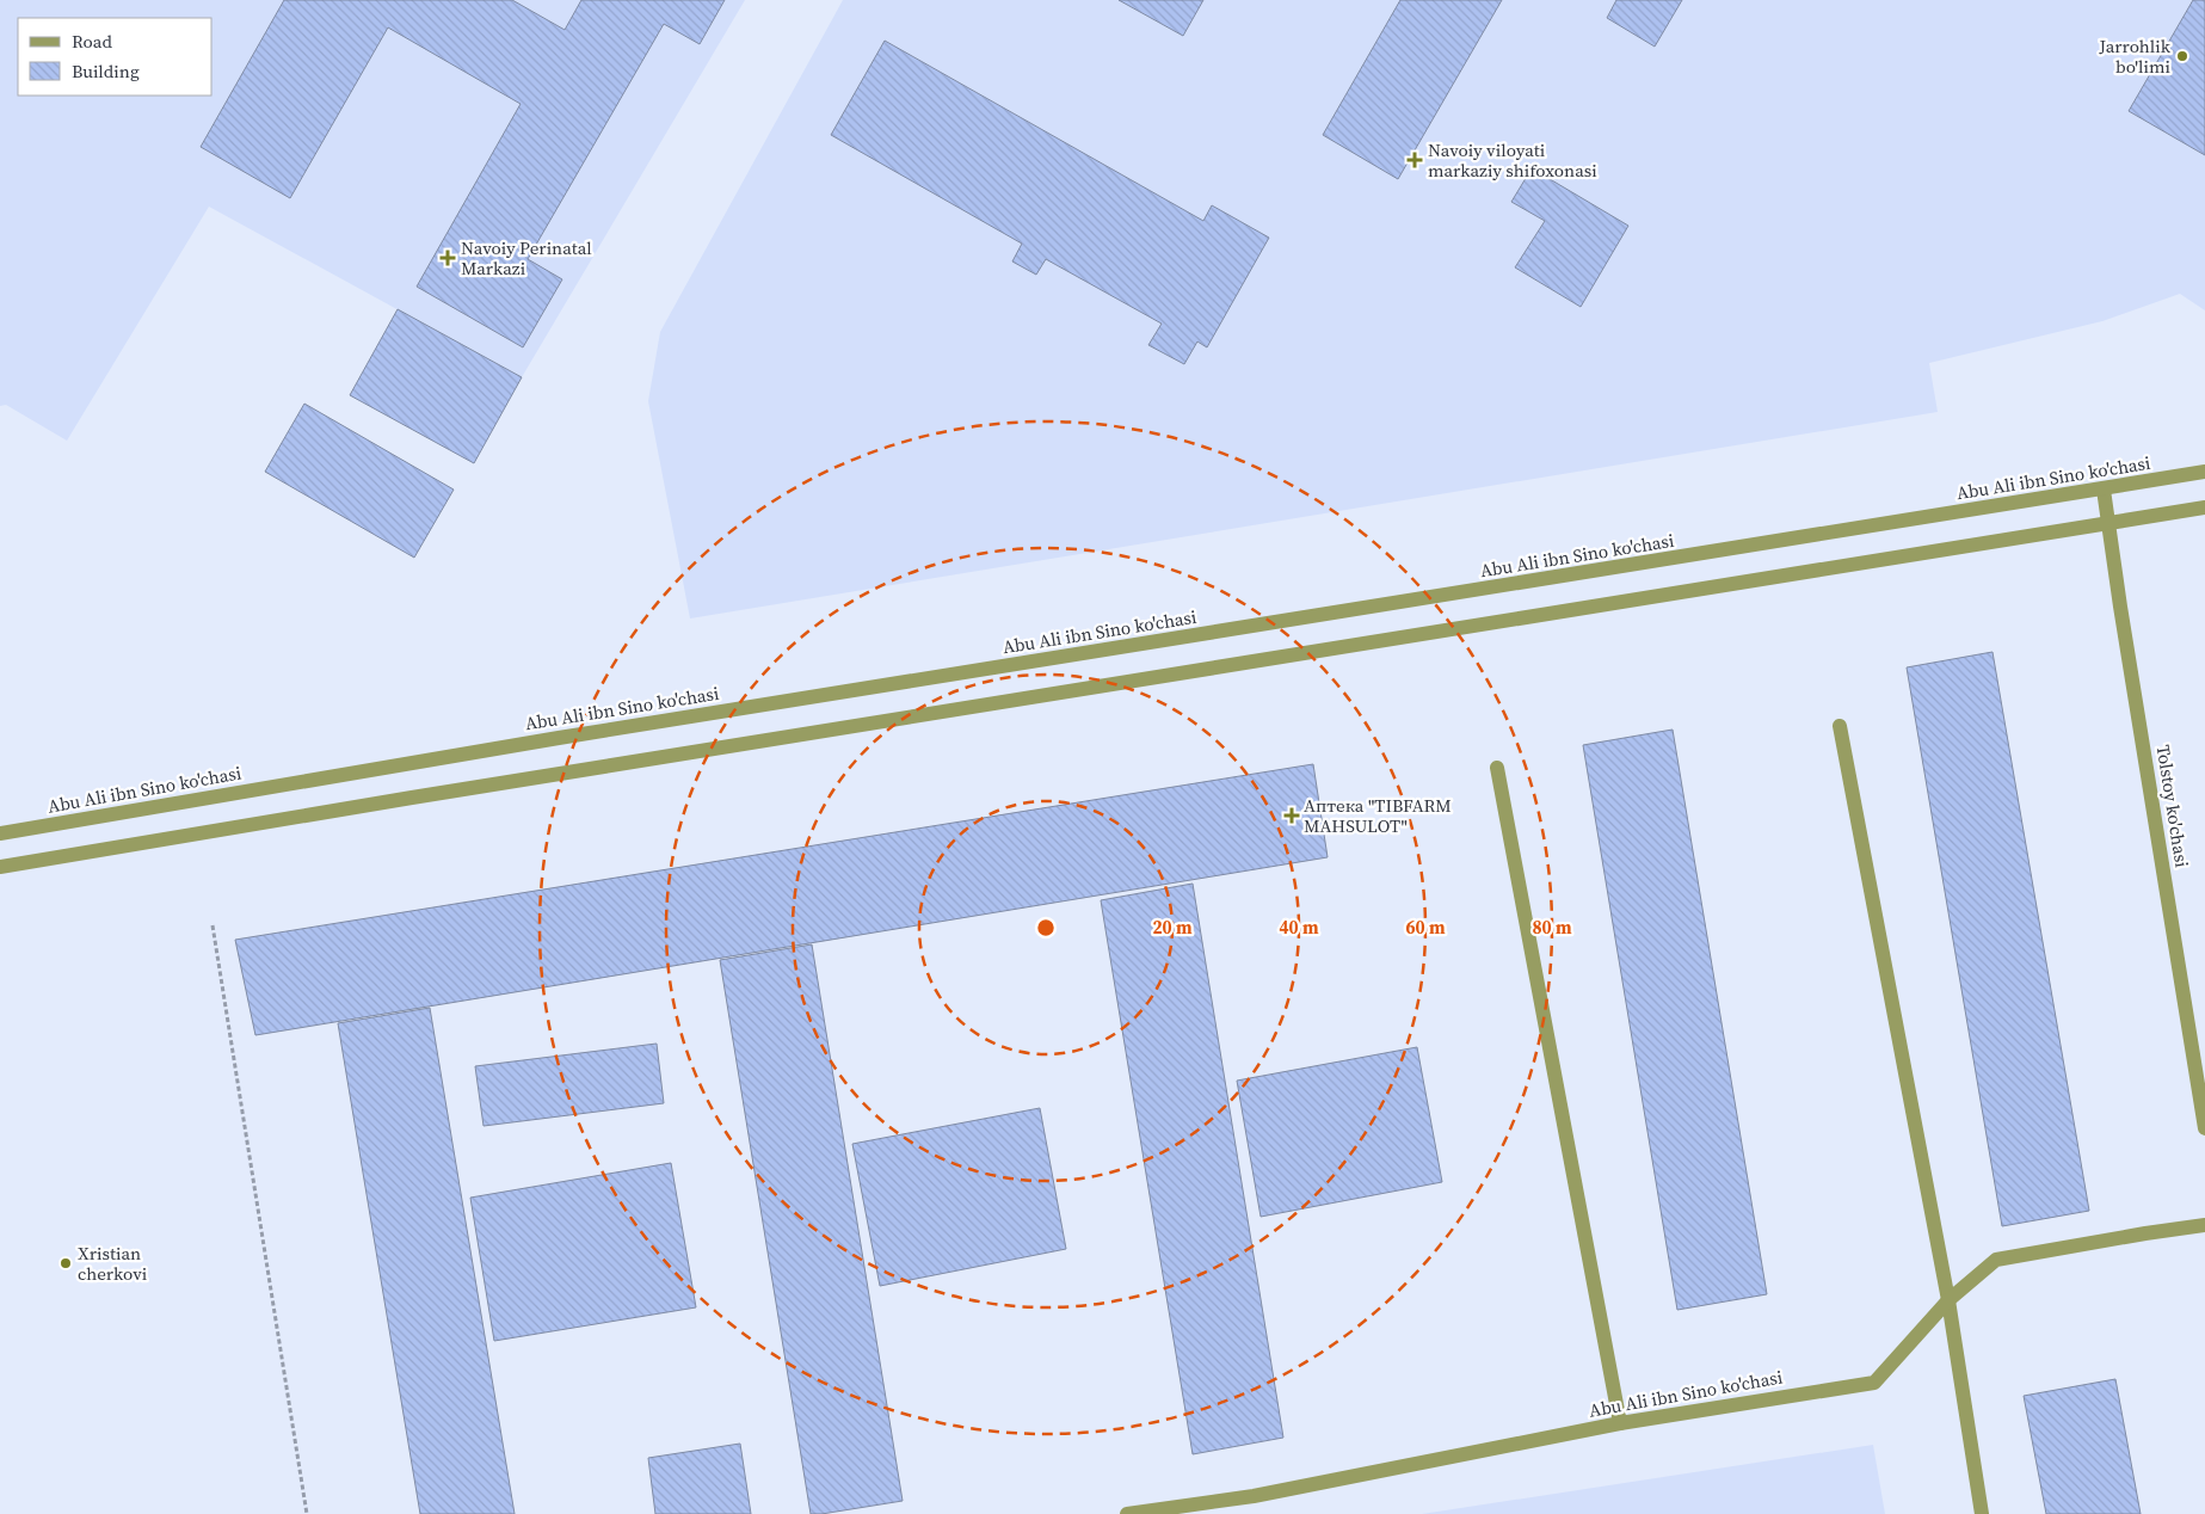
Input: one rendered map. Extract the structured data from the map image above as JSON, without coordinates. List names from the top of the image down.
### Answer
{
  "streets": {
    "street": ["Abu Ali ibn Sino ko'chasi", "Tolstoy ko'chasi"]
  },
  "crossings": [
    ["Abu Ali ibn Sino ko'chasi", "Tolstoy ko'chasi"]
  ],
  "places": {
    "other": ["Jarrohlik bo'limi", "Xristian cherkovi"],
    "health": ["Navoiy viloyati markaziy shifoxonasi", "Navoiy Perinatal Markazi", "Аптека \"TIBFARM MAHSULOT\""]
  },
  "legend": ["Road", "Building"],
  "rings": [
    "20 m",
    "40 m",
    "60 m",
    "80 m"
  ]
}
